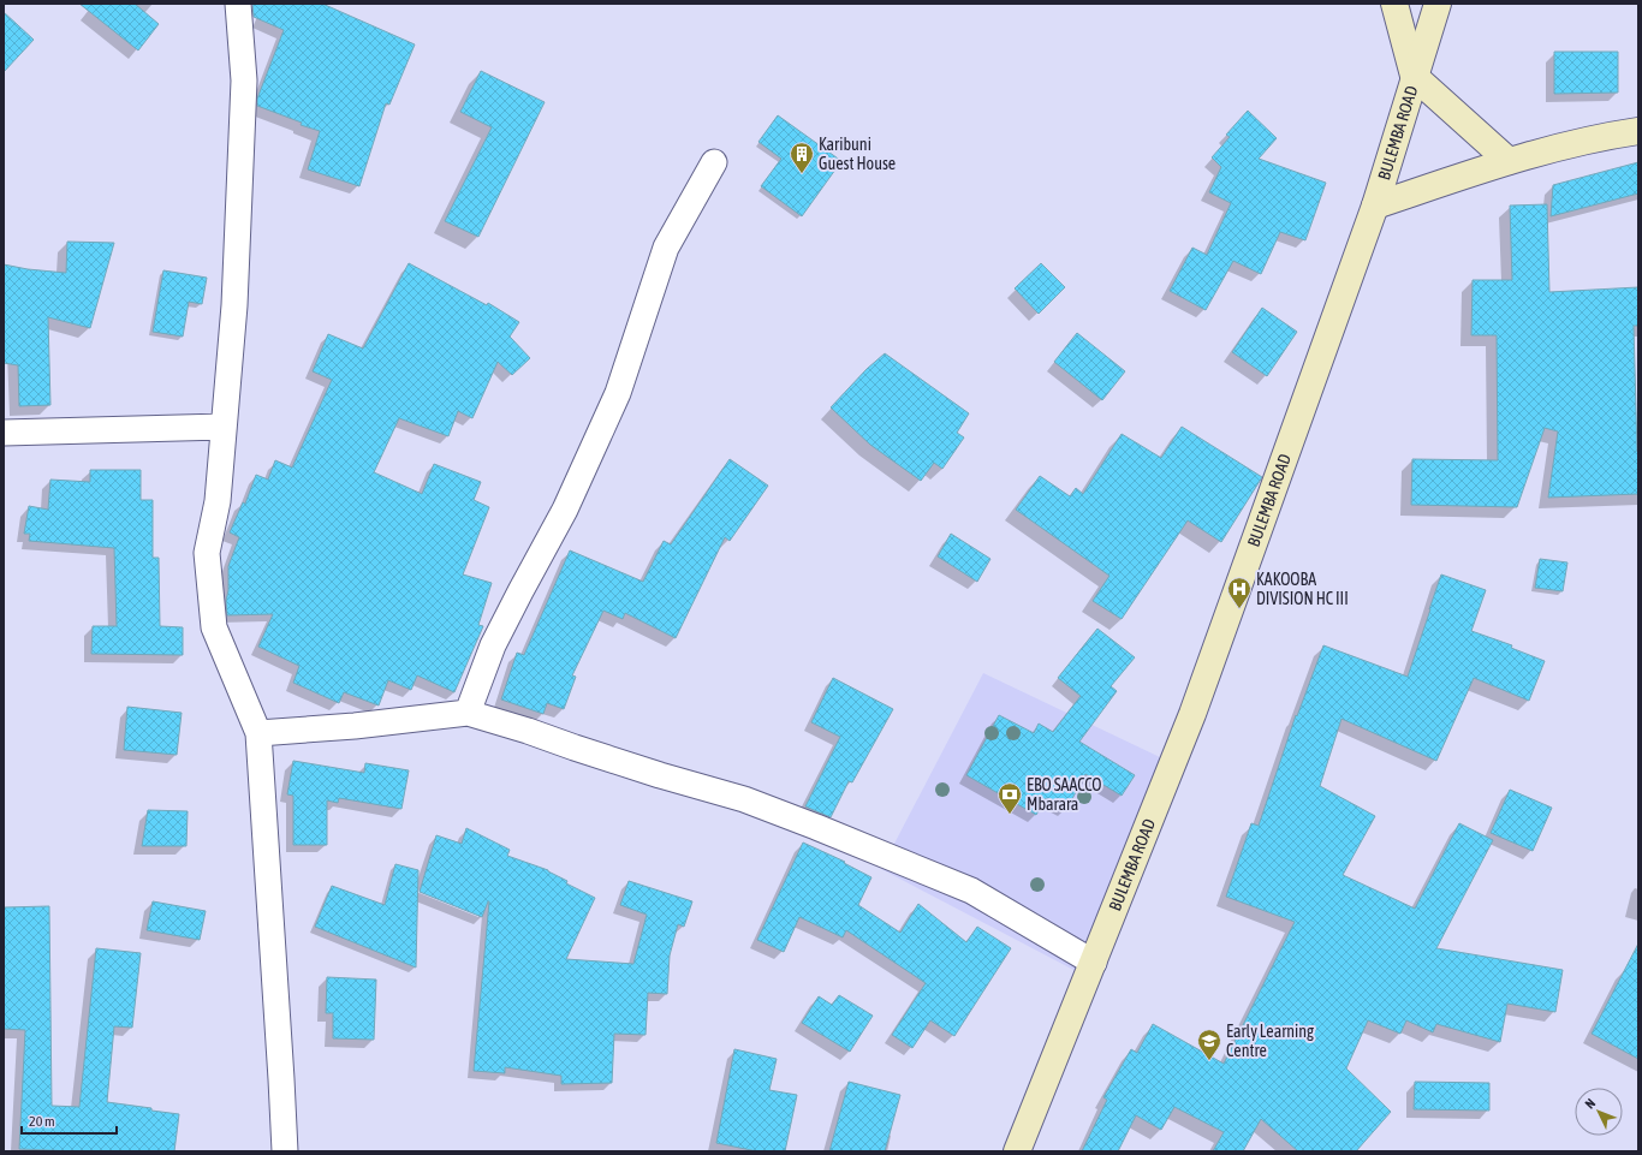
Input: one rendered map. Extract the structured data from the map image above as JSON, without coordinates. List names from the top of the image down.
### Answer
{
  "streets": {
    "main road": ["BULEMBA ROAD"]
  },
  "places": {
    "building": ["Karibuni Guest House"],
    "hospital": ["KAKOOBA DIVISION HC III"],
    "bank": ["EBO SAACCO Mbarara"],
    "school or university": ["Early Learning Centre"]
  },
  "scale_bar": "20 m",
  "north": "top left"
}
